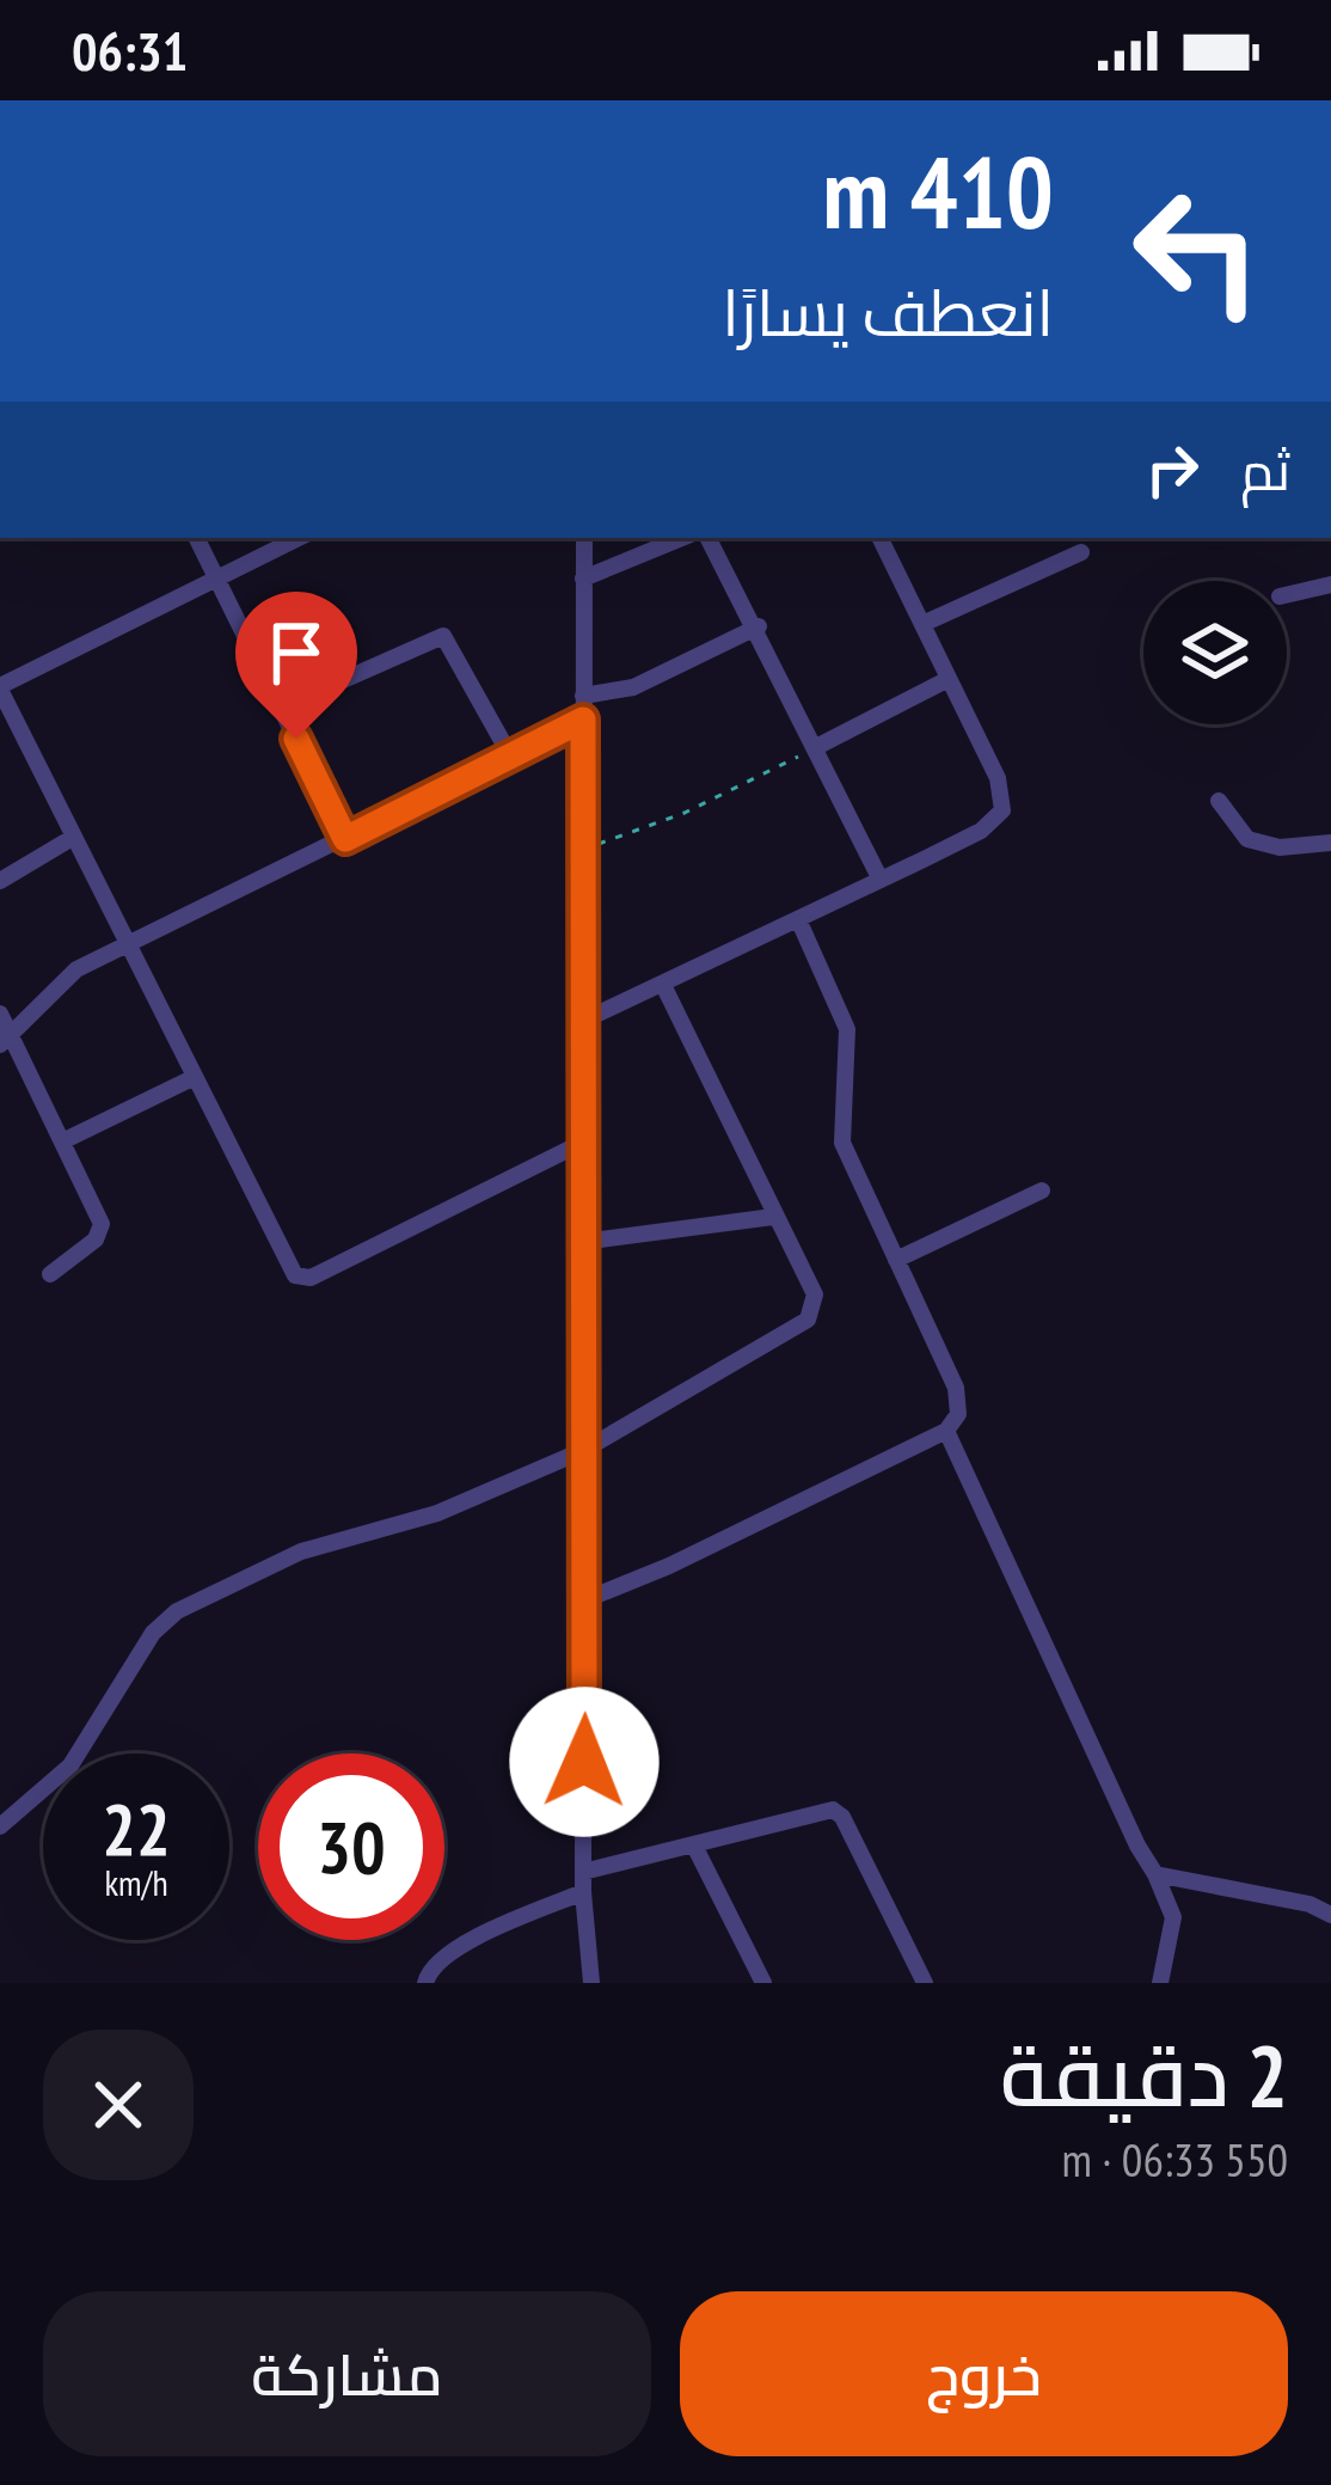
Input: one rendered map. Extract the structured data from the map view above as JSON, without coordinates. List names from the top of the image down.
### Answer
{
  "page": {
    "status": "06:31",
    "turn": ["410 m", "انعطف يسارًا"],
    "then": "ثم",
    "speed": "22 km/h",
    "limit": "30",
    "heading": ["2 دقيقة", "550 m · 06:33"],
    "buttons": ["خروج", "مشاركة"]
  }
}
